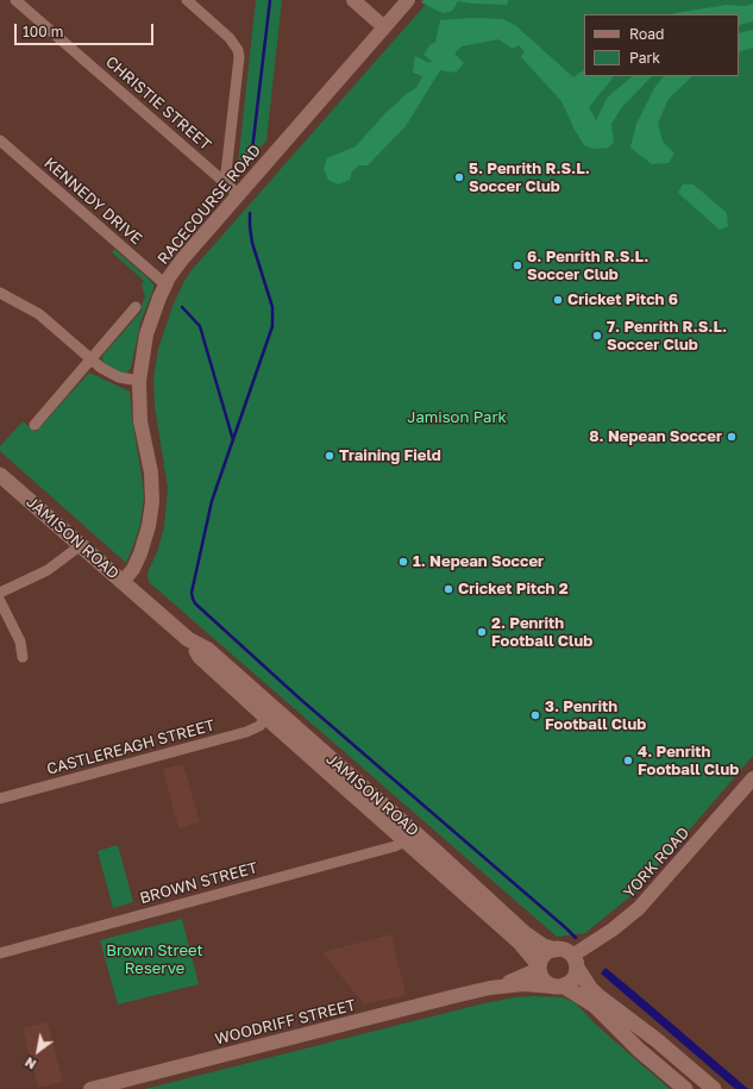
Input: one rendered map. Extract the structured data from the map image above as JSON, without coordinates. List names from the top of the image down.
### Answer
{
  "streets": {
    "main road": ["JAMISON ROAD"],
    "street": [
      "CHRISTIE STREET",
      "KENNEDY DRIVE",
      "RACECOURSE ROAD",
      "CASTLEREAGH STREET",
      "YORK ROAD",
      "BROWN STREET",
      "WOODRIFF STREET"
    ]
  },
  "crossings": [
    ["CHRISTIE STREET", "RACECOURSE ROAD"],
    ["KENNEDY DRIVE", "RACECOURSE ROAD"],
    ["RACECOURSE ROAD", "JAMISON ROAD"],
    ["JAMISON ROAD", "CASTLEREAGH STREET"],
    ["JAMISON ROAD", "YORK ROAD"],
    ["JAMISON ROAD", "BROWN STREET"],
    ["JAMISON ROAD", "WOODRIFF STREET"],
    ["YORK ROAD", "WOODRIFF STREET"]
  ],
  "parks": ["Jamison Park", "Brown Street Reserve"],
  "places": [
    "5. Penrith R.S.L. Soccer Club",
    "6. Penrith R.S.L. Soccer Club",
    "Cricket Pitch 6",
    "7. Penrith R.S.L. Soccer Club",
    "8. Nepean Soccer",
    "Training Field",
    "1. Nepean Soccer",
    "Cricket Pitch 2",
    "2. Penrith Football Club",
    "3. Penrith Football Club",
    "4. Penrith Football Club"
  ],
  "legend": ["Road", "Park"],
  "scale_bar": "100 m",
  "north": "bottom left"
}
